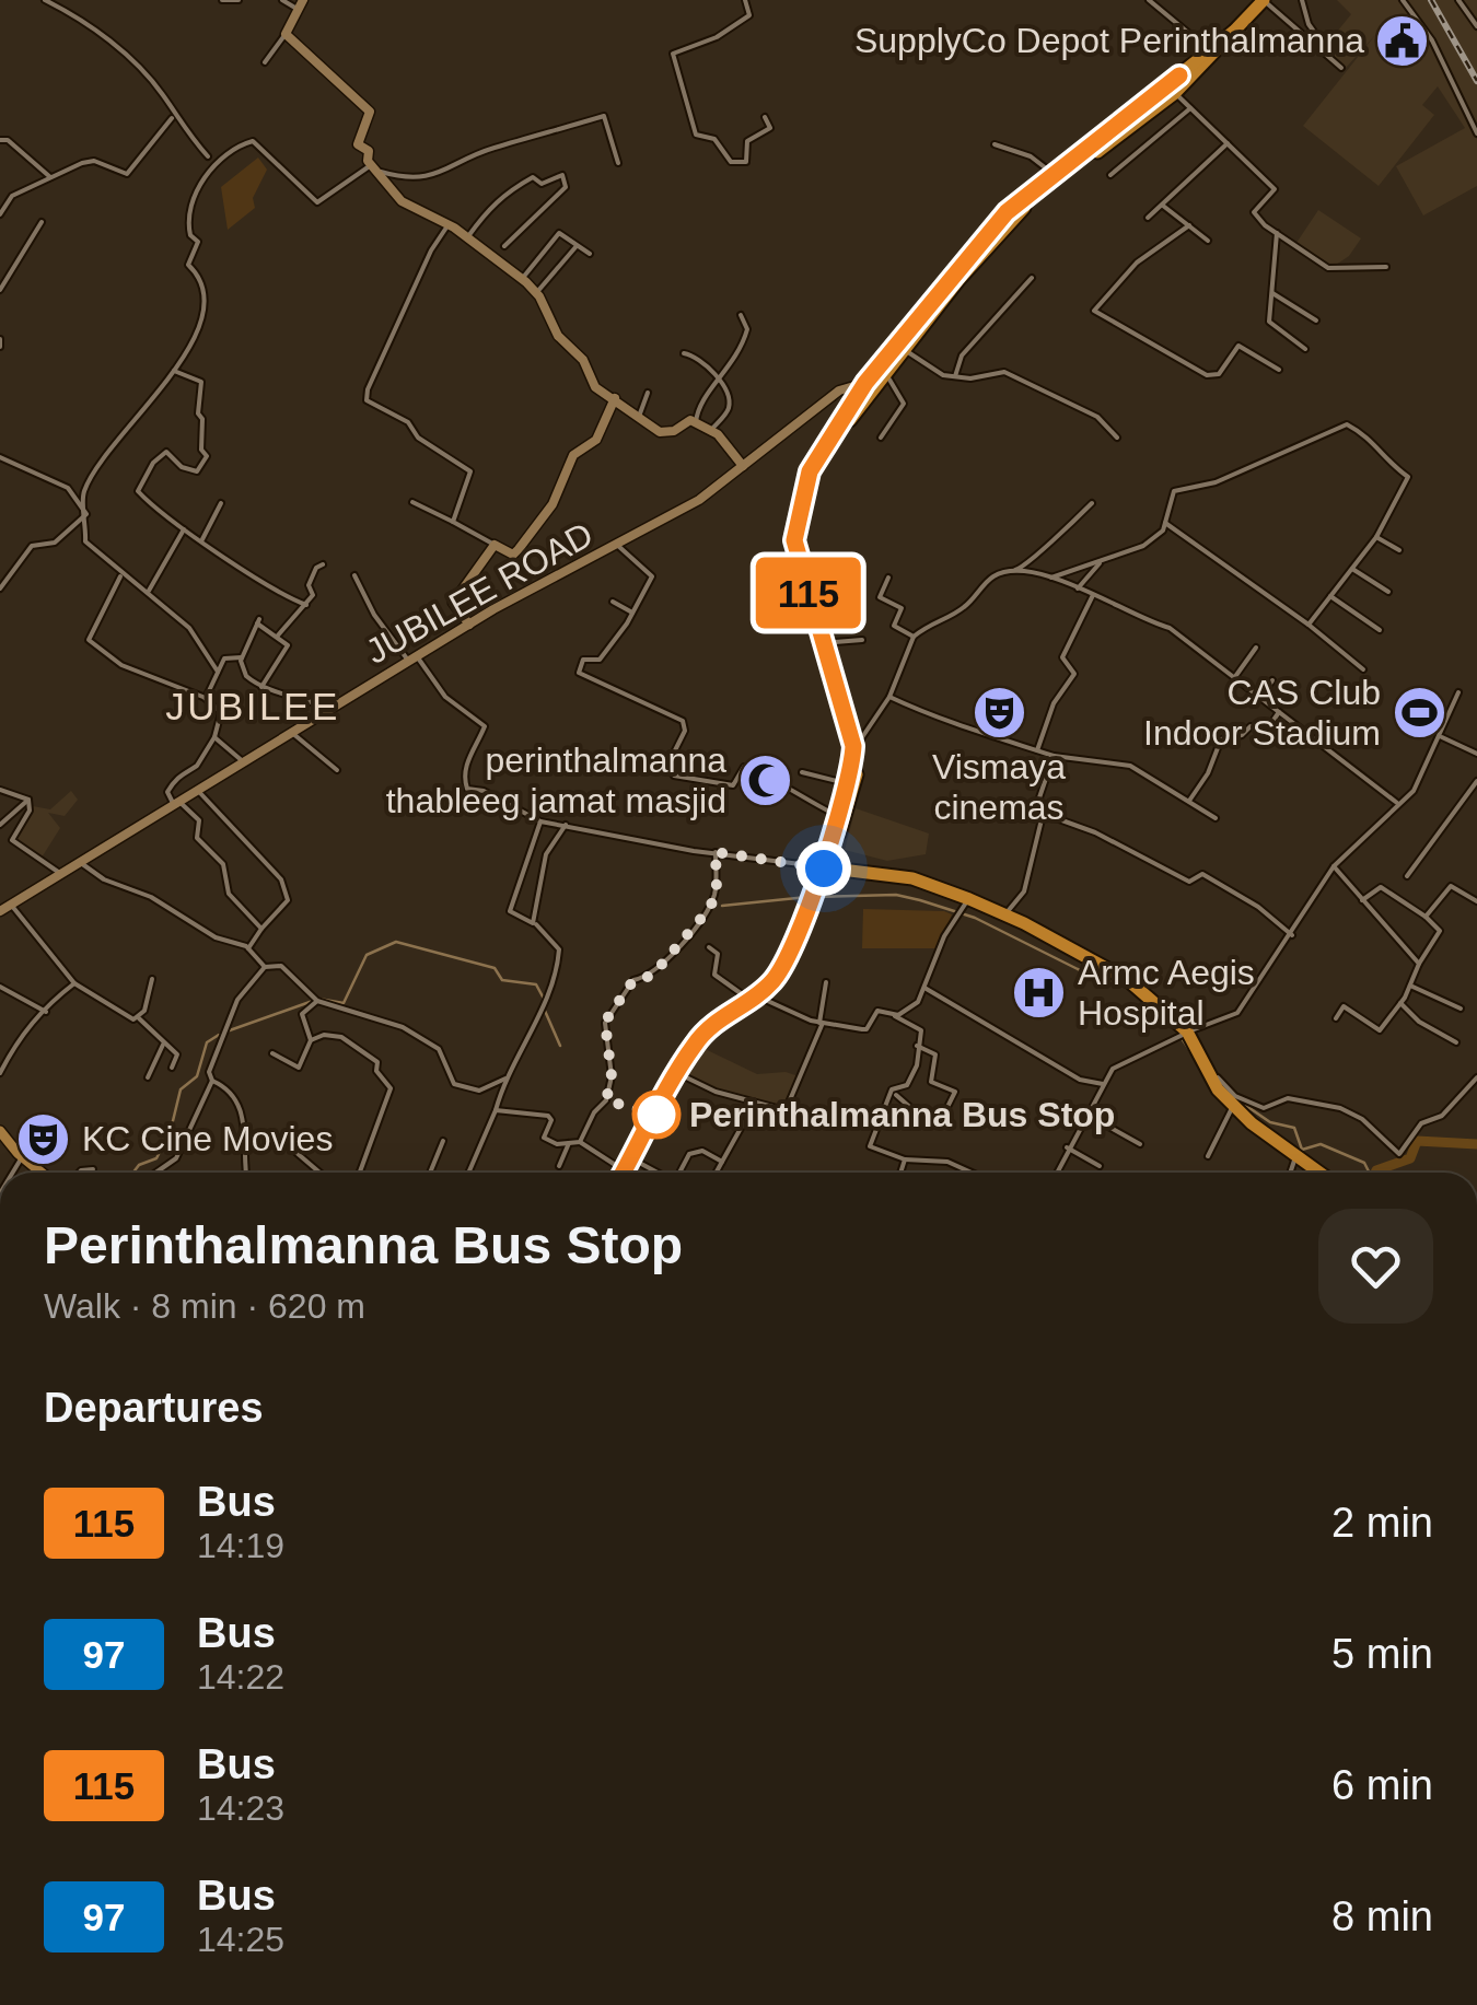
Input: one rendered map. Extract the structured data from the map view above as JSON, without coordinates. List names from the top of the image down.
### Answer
{
  "streets": {
    "street": ["JUBILEE ROAD"]
  },
  "districts": ["JUBILEE"],
  "places": {
    "public building": ["SupplyCo Depot Perinthalmanna"],
    "theatre": ["Vismaya cinemas", "KC Cine Movies"],
    "sports": ["CAS Club Indoor Stadium"],
    "mosque": ["perinthalmanna thableeg jamat masjid"],
    "hospital": ["Armc Aegis Hospital"],
    "other": ["Perinthalmanna Bus Stop"]
  },
  "lines": ["bus line 115"],
  "page": {
    "on_map": "115",
    "heading": [
      ["Perinthalmanna Bus Stop", "Walk · 8 min · 620 m"],
      "Departures"
    ],
    "list": [
      {
        "mark": "115",
        "name": "Bus",
        "note": "14:19",
        "value": "2 min"
      },
      {
        "mark": "97",
        "name": "Bus",
        "note": "14:22",
        "value": "5 min"
      },
      {
        "mark": "115",
        "name": "Bus",
        "note": "14:23",
        "value": "6 min"
      },
      {
        "mark": "97",
        "name": "Bus",
        "note": "14:25",
        "value": "8 min"
      }
    ]
  }
}
